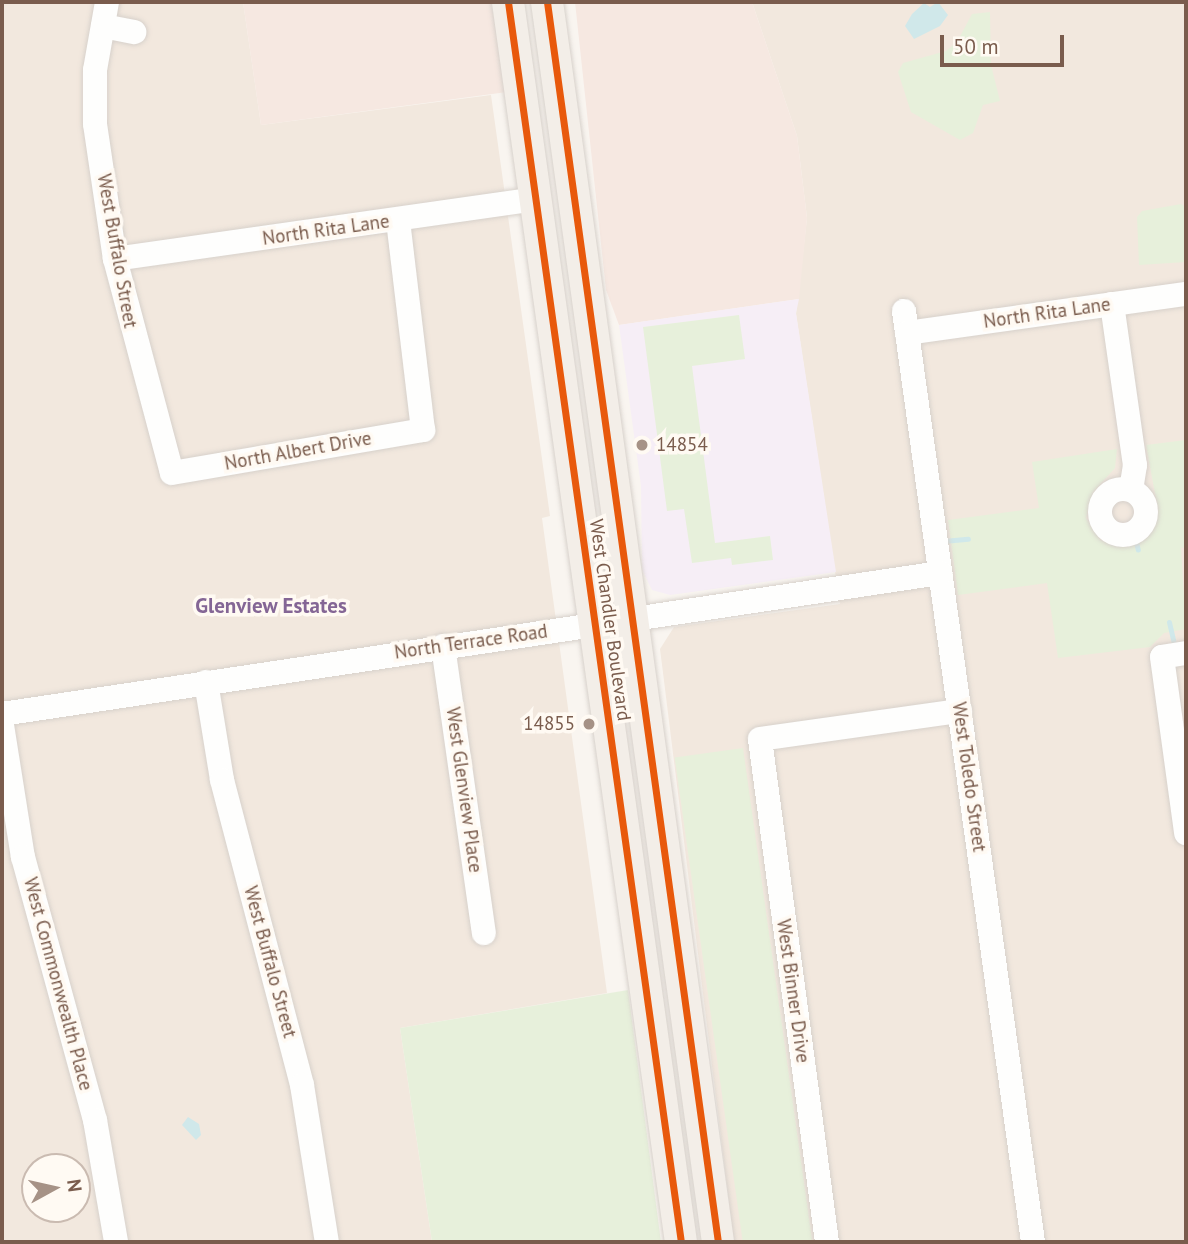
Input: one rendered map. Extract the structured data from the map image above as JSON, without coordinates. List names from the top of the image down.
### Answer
{
  "streets": {
    "main road": ["West Chandler Boulevard"],
    "street": [
      "North Rita Lane",
      "West Buffalo Street",
      "North Albert Drive",
      "North Terrace Road",
      "West Toledo Street",
      "West Glenview Place",
      "West Commonwealth Place",
      "West Binner Drive"
    ]
  },
  "crossings": [
    ["North Rita Lane", "West Buffalo Street"],
    ["North Rita Lane", "North Albert Drive"],
    ["North Rita Lane", "West Chandler Boulevard"],
    ["North Rita Lane", "West Toledo Street"],
    ["West Buffalo Street", "North Albert Drive"],
    ["West Buffalo Street", "North Terrace Road"],
    ["West Chandler Boulevard", "North Terrace Road"],
    ["North Terrace Road", "West Toledo Street"],
    ["North Terrace Road", "West Glenview Place"],
    ["West Toledo Street", "West Binner Drive"]
  ],
  "districts": ["Glenview Estates"],
  "places": ["14854", "14855"],
  "scale_bar": "50 m",
  "north": "right"
}
